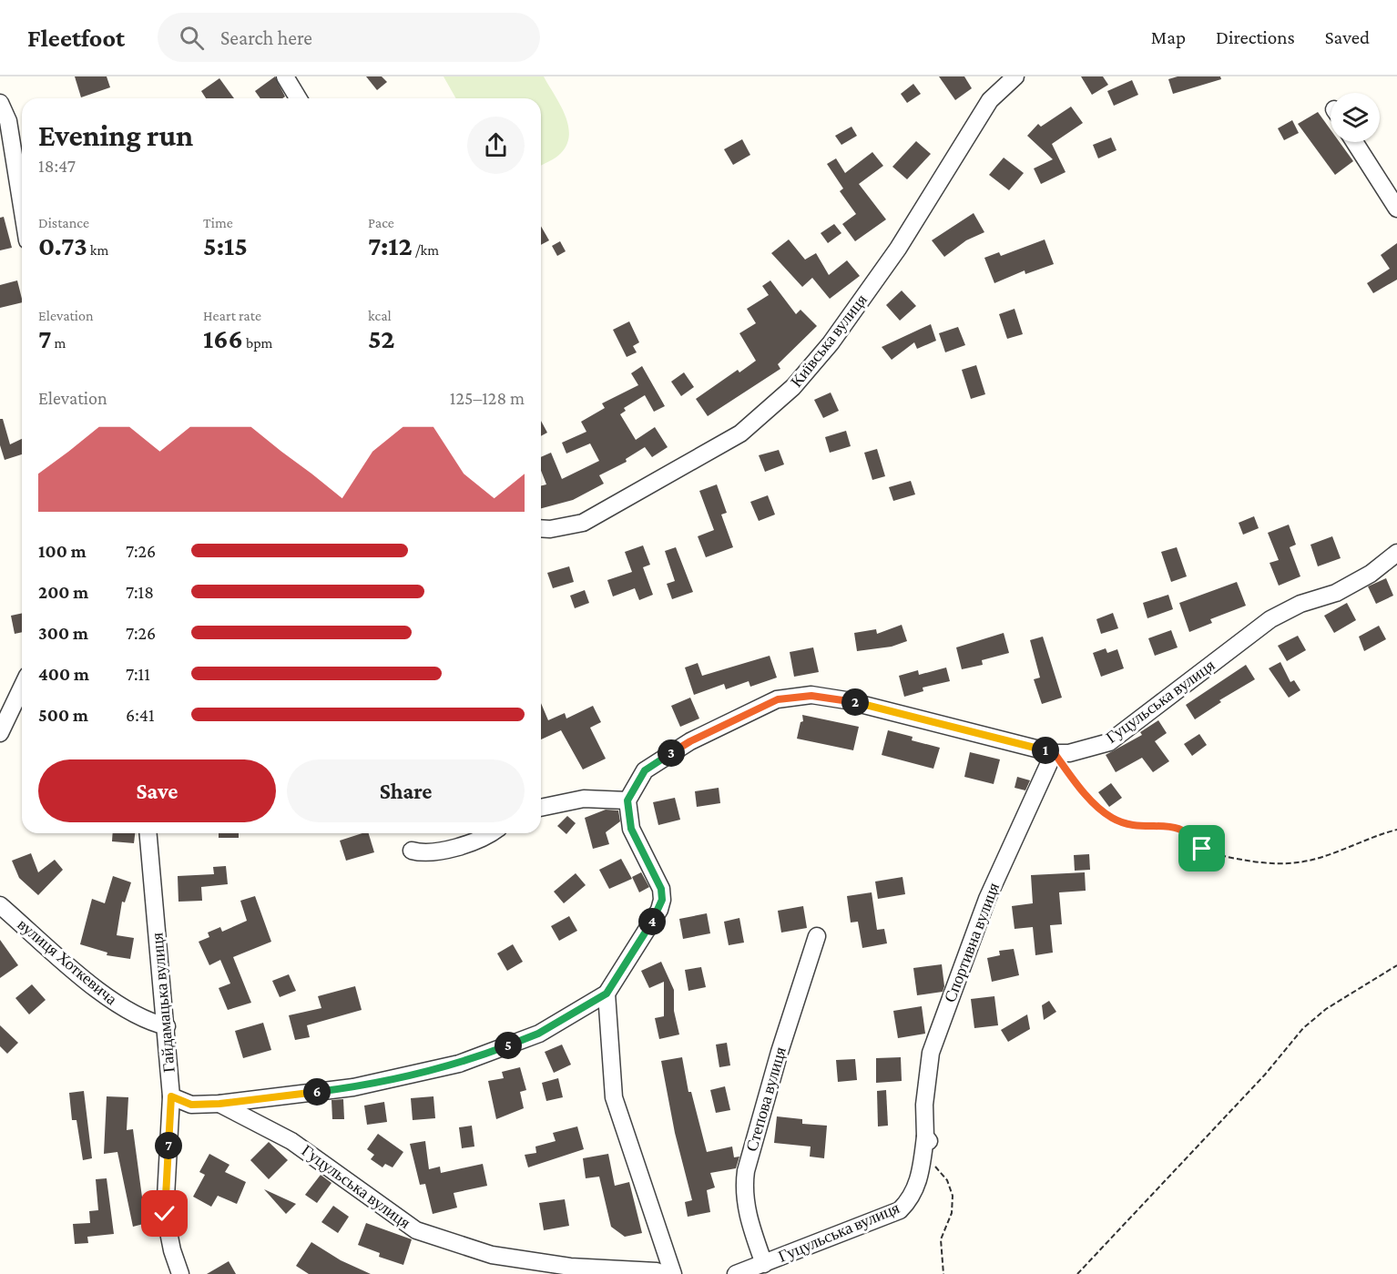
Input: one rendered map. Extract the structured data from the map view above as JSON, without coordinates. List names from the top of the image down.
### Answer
{
  "streets": {
    "street": [
      "Київська вулиця",
      "Гуцульська вулиця",
      "Спортивна вулиця",
      "вулиця Хоткевича",
      "Гайдамацька вулиця",
      "Степова вулиця"
    ]
  },
  "crossings": [
    ["Гуцульська вулиця", "Спортивна вулиця"],
    ["Гуцульська вулиця", "Гайдамацька вулиця"],
    ["Гуцульська вулиця", "Степова вулиця"],
    ["вулиця Хоткевича", "Гайдамацька вулиця"]
  ],
  "page": {
    "header": "Fleetfoot",
    "search": "Search here",
    "nav": ["Map", "Directions", "Saved"],
    "heading": ["Evening run", "18:47"],
    "stats": [
      ["Distance", "0.73 km"],
      ["Time", "5:15"],
      ["Pace", "7:12 /km"],
      ["Elevation", "7 m"],
      ["Heart rate", "166 bpm"],
      ["kcal", "52"]
    ],
    "chart": ["Elevation", "125–128 m"],
    "list": [
      {
        "name": "100 m",
        "note": "7:26"
      },
      {
        "name": "200 m",
        "note": "7:18"
      },
      {
        "name": "300 m",
        "note": "7:26"
      },
      {
        "name": "400 m",
        "note": "7:11"
      },
      {
        "name": "500 m",
        "note": "6:41"
      }
    ],
    "pins": [
      "2",
      "1",
      "3",
      "4",
      "5",
      "6",
      "7"
    ],
    "buttons": ["Save", "Share"]
  }
}
